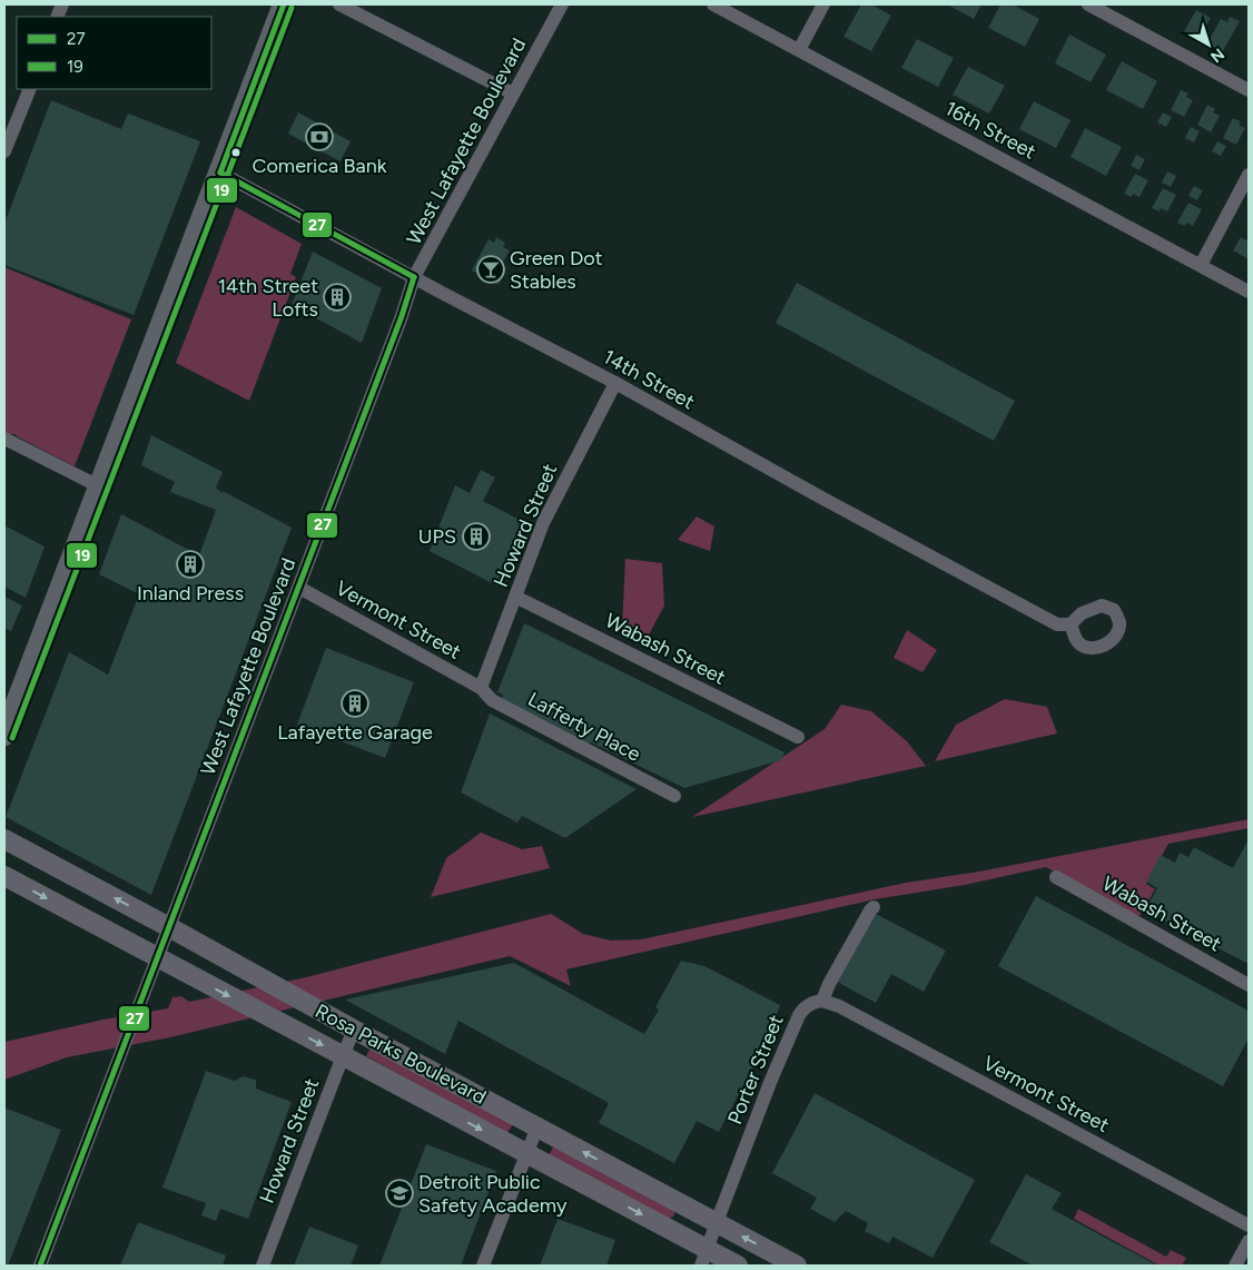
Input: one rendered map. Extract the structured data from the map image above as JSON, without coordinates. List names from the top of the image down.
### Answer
{
  "streets": {
    "main road": ["Rosa Parks Boulevard"],
    "street": [
      "16th Street",
      "West Lafayette Boulevard",
      "14th Street",
      "Howard Street",
      "Vermont Street",
      "Wabash Street",
      "Lafferty Place",
      "Porter Street"
    ]
  },
  "crossings": [
    ["West Lafayette Boulevard", "14th Street"],
    ["West Lafayette Boulevard", "Vermont Street"],
    ["West Lafayette Boulevard", "Rosa Parks Boulevard"],
    ["14th Street", "Howard Street"],
    ["Howard Street", "Vermont Street"],
    ["Howard Street", "Wabash Street"],
    ["Howard Street", "Lafferty Place"],
    ["Howard Street", "Rosa Parks Boulevard"],
    ["Vermont Street", "Lafferty Place"],
    ["Vermont Street", "Porter Street"],
    ["Rosa Parks Boulevard", "Porter Street"]
  ],
  "places": {
    "bank": ["Comerica Bank"],
    "bar": ["Green Dot Stables"],
    "building": [
      "14th Street Lofts",
      "UPS",
      "Inland Press",
      "Lafayette Garage"
    ],
    "school or university": ["Detroit Public Safety Academy"]
  },
  "lines": ["transit line 27", "transit line 19"],
  "legend": ["27", "19"],
  "north": "bottom right"
}
